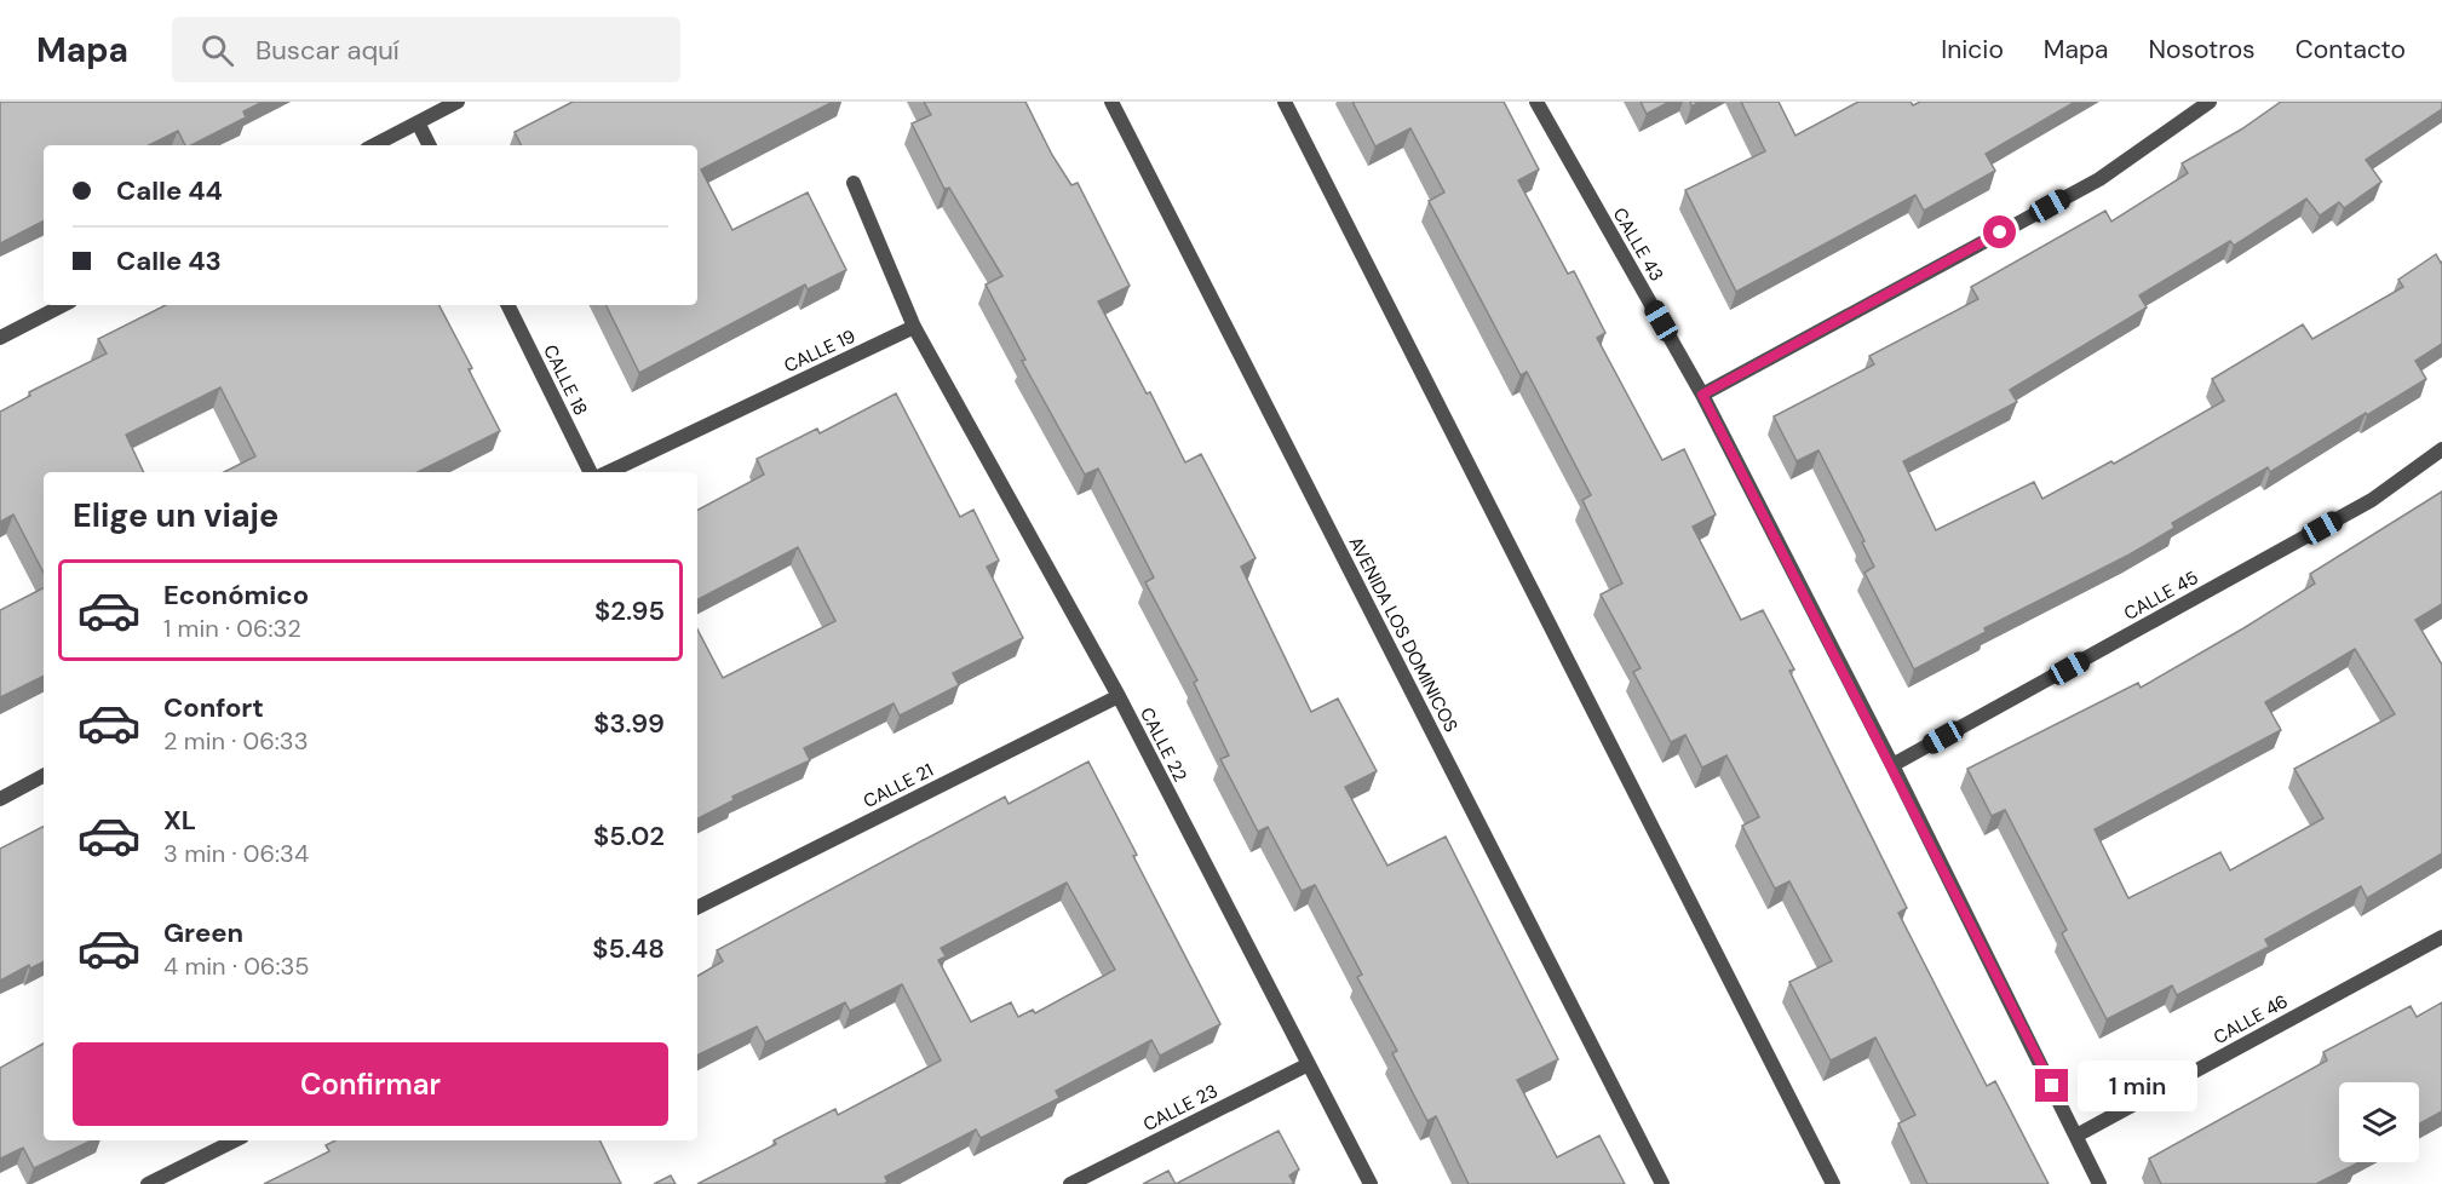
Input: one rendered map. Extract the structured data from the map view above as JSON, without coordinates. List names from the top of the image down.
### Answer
{
  "streets": {
    "street": [
      "CALLE 43",
      "CALLE 19",
      "CALLE 18",
      "CALLE 45",
      "AVENIDA LOS DOMINICOS",
      "CALLE 22",
      "CALLE 21",
      "CALLE 46",
      "CALLE 23"
    ]
  },
  "crossings": [
    ["CALLE 43", "CALLE 45"],
    ["CALLE 43", "CALLE 46"],
    ["CALLE 19", "CALLE 22"],
    ["CALLE 22", "CALLE 21"],
    ["CALLE 22", "CALLE 23"]
  ],
  "page": {
    "header": "Mapa",
    "search": "Buscar aquí",
    "nav": [
      "Inicio",
      "Mapa",
      "Nosotros",
      "Contacto"
    ],
    "banner": ["Calle 44", "Calle 43"],
    "heading": "Elige un viaje",
    "list": [
      {
        "name": "Económico",
        "note": "1 min · 06:32",
        "value": "$2.95"
      },
      {
        "name": "Confort",
        "note": "2 min · 06:33",
        "value": "$3.99"
      },
      {
        "name": "XL",
        "note": "3 min · 06:34",
        "value": "$5.02"
      },
      {
        "name": "Green",
        "note": "4 min · 06:35",
        "value": "$5.48"
      }
    ],
    "buttons": "Confirmar",
    "bubble": "1 min"
  }
}
